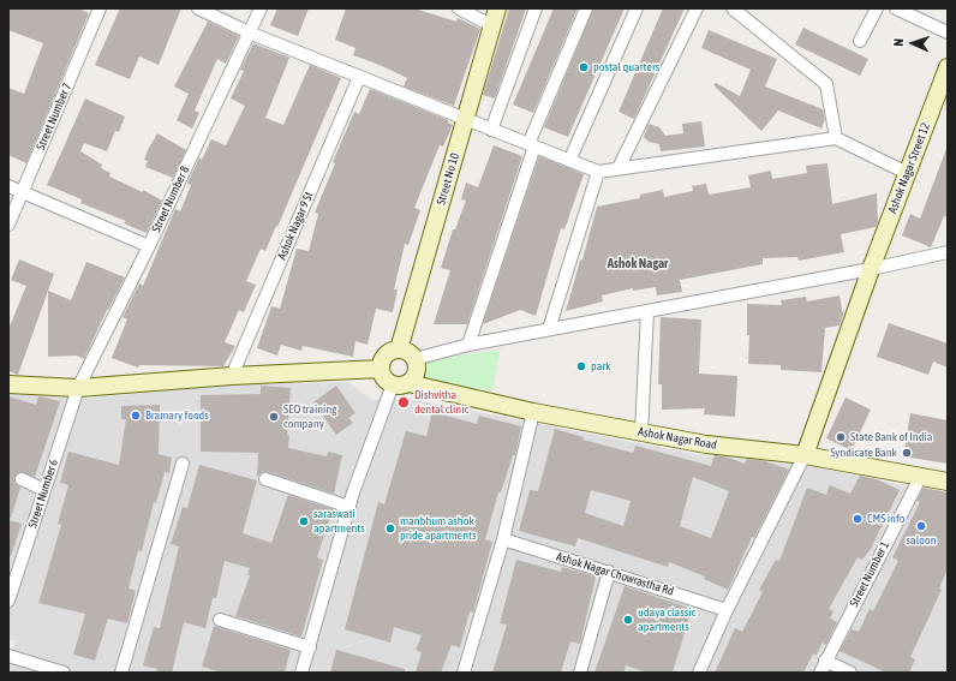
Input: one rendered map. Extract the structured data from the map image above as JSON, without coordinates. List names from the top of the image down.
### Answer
{
  "streets": {
    "main road": ["Ashok Nagar Street 12", "Street No 10", "Ashok Nagar Road"],
    "street": [
      "Street Number 7",
      "Street Number 8",
      "Ashok Nagar 9 St",
      "Street Number 6",
      "Ashok Nagar Chowrastha Rd",
      "Street Number 1"
    ]
  },
  "crossings": [
    ["Ashok Nagar Street 12", "Ashok Nagar Road"],
    ["Street No 10", "Ashok Nagar Road"],
    ["Street Number 8", "Street Number 6"],
    ["Ashok Nagar Road", "Street Number 1"]
  ],
  "districts": ["Ashok Nagar"],
  "places": [
    "postal quarters",
    "park",
    "Dishvitha dental clinic",
    "Bramary foods",
    "SEO training company",
    "State Bank of India",
    "Syndicate Bank",
    "CMS info",
    "saraswati apartments",
    "saloon",
    "manbhum ashok pride apartments",
    "udaya classic apartments"
  ],
  "north": "left"
}
